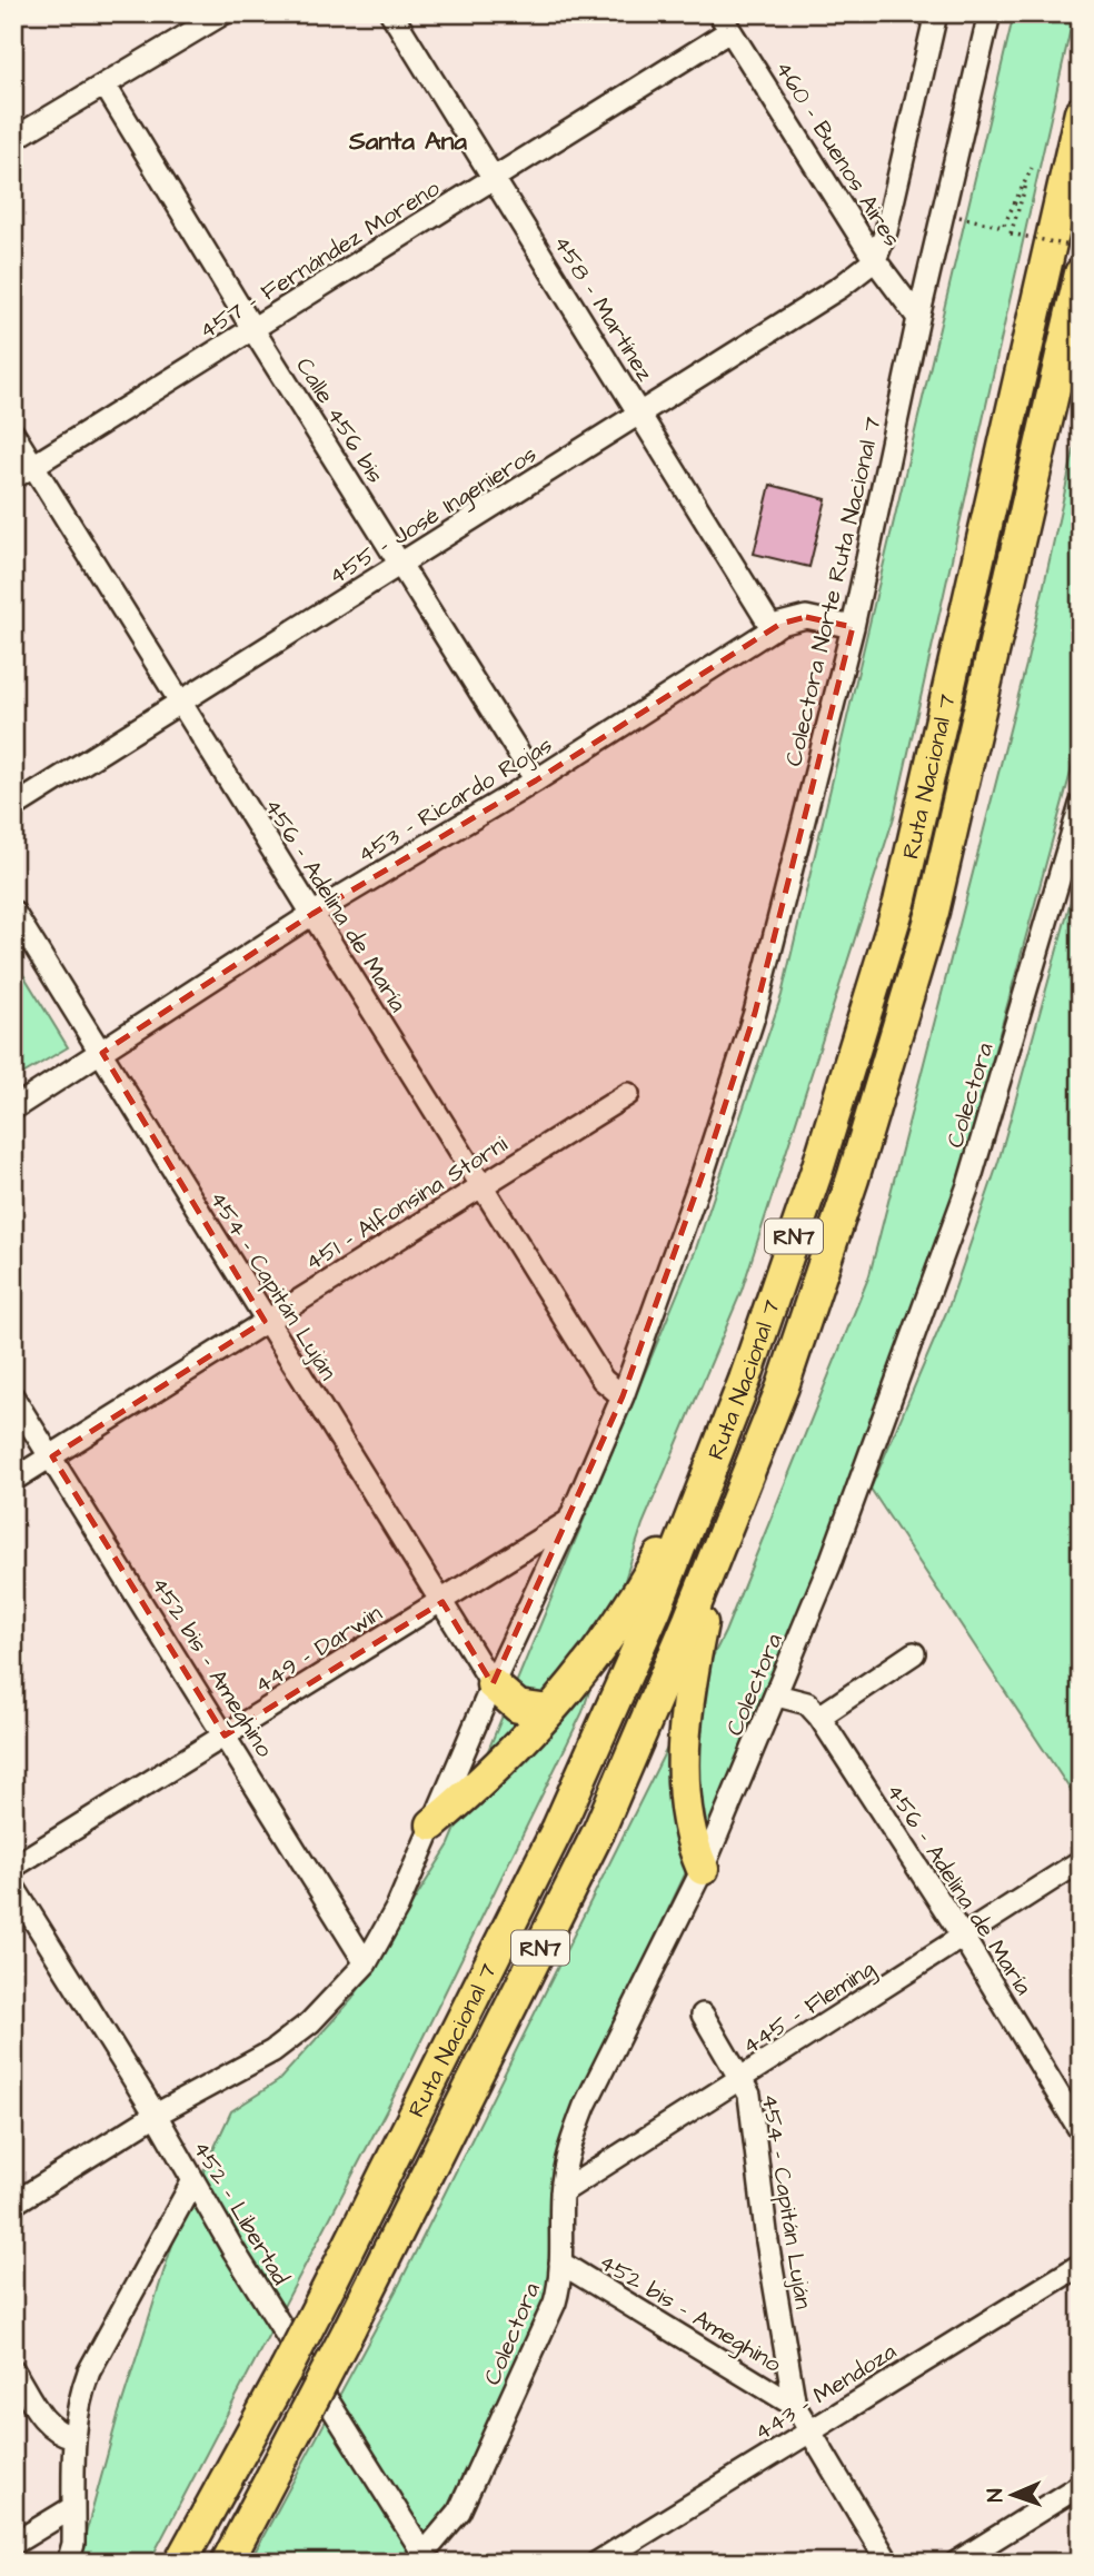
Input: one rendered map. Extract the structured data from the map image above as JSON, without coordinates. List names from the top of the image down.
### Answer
{
  "streets": {
    "highway": ["Ruta Nacional 7", "RN7"],
    "street": [
      "460 - Buenos Aires",
      "457 - Fernández Moreno",
      "458 - Martínez",
      "Calle 456 bis",
      "455 - José Ingenieros",
      "Colectora Norte Ruta Nacional 7",
      "453 - Ricardo Rojas",
      "456 - Adelina de María",
      "Colectora",
      "451 - Alfonsina Storni",
      "454 - Capitán Luján",
      "449 - Darwin",
      "452 bis - Ameghino",
      "445 - Fleming",
      "452 - Libertad",
      "443 - Mendoza"
    ]
  },
  "crossings": [
    ["460 - Buenos Aires", "457 - Fernández Moreno"],
    ["460 - Buenos Aires", "455 - José Ingenieros"],
    ["460 - Buenos Aires", "Colectora Norte Ruta Nacional 7"],
    ["457 - Fernández Moreno", "458 - Martínez"],
    ["457 - Fernández Moreno", "Calle 456 bis"],
    ["457 - Fernández Moreno", "456 - Adelina de María"],
    ["458 - Martínez", "455 - José Ingenieros"],
    ["458 - Martínez", "453 - Ricardo Rojas"],
    ["Calle 456 bis", "455 - José Ingenieros"],
    ["Calle 456 bis", "453 - Ricardo Rojas"],
    ["455 - José Ingenieros", "456 - Adelina de María"],
    ["Colectora Norte Ruta Nacional 7", "453 - Ricardo Rojas"],
    ["Colectora Norte Ruta Nacional 7", "456 - Adelina de María"],
    ["453 - Ricardo Rojas", "456 - Adelina de María"],
    ["453 - Ricardo Rojas", "454 - Capitán Luján"],
    ["456 - Adelina de María", "Colectora"],
    ["456 - Adelina de María", "451 - Alfonsina Storni"],
    ["456 - Adelina de María", "445 - Fleming"],
    ["Colectora", "452 bis - Ameghino"],
    ["Colectora", "445 - Fleming"],
    ["Colectora", "452 - Libertad"],
    ["451 - Alfonsina Storni", "454 - Capitán Luján"],
    ["451 - Alfonsina Storni", "452 bis - Ameghino"],
    ["454 - Capitán Luján", "449 - Darwin"],
    ["454 - Capitán Luján", "452 bis - Ameghino"],
    ["454 - Capitán Luján", "445 - Fleming"],
    ["449 - Darwin", "452 bis - Ameghino"]
  ],
  "districts": ["Santa Ana"],
  "north": "left"
}
